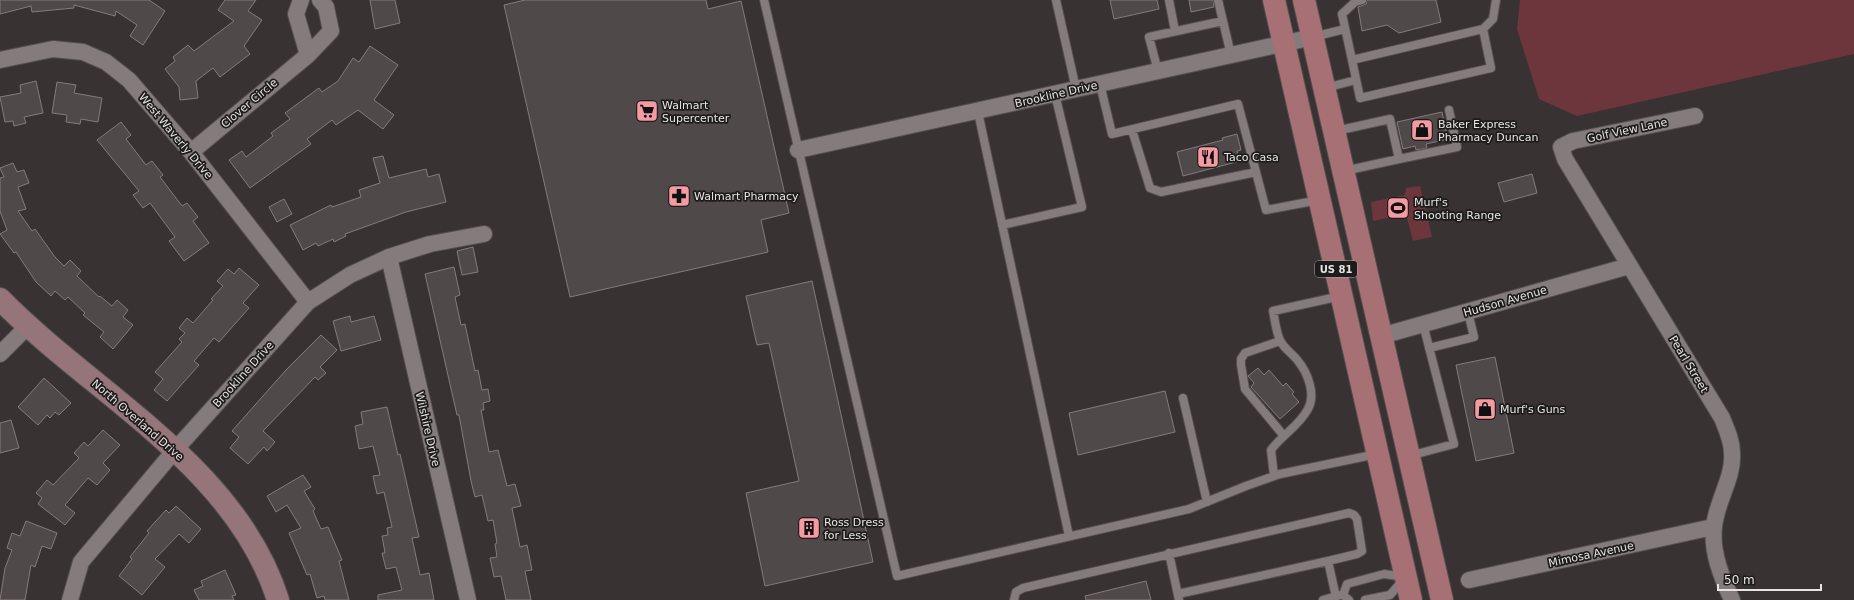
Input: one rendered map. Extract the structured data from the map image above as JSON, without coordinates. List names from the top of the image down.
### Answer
{
  "streets": {
    "main road": ["US 81"],
    "street": [
      "Brookline Drive",
      "Clover Circle",
      "Golf View Lane",
      "West Waverly Drive",
      "Hudson Avenue",
      "Pearl Street",
      "North Overland Drive",
      "Wilshire Drive",
      "Mimosa Avenue"
    ]
  },
  "crossings": [
    ["Brookline Drive", "West Waverly Drive"],
    ["Brookline Drive", "US 81"],
    ["Brookline Drive", "North Overland Drive"],
    ["Brookline Drive", "Wilshire Drive"],
    ["Clover Circle", "West Waverly Drive"],
    ["Golf View Lane", "Pearl Street"],
    ["US 81", "Hudson Avenue"],
    ["Hudson Avenue", "Pearl Street"],
    ["Pearl Street", "Mimosa Avenue"]
  ],
  "places": {
    "supermarket": ["Walmart Supercenter"],
    "shop": ["Baker Express Pharmacy Duncan", "Murf's Guns"],
    "restaurant": ["Taco Casa"],
    "pharmacy": ["Walmart Pharmacy"],
    "sports": ["Murf's Shooting Range"],
    "building": ["Ross Dress for Less"]
  },
  "scale_bar": "50 m"
}
